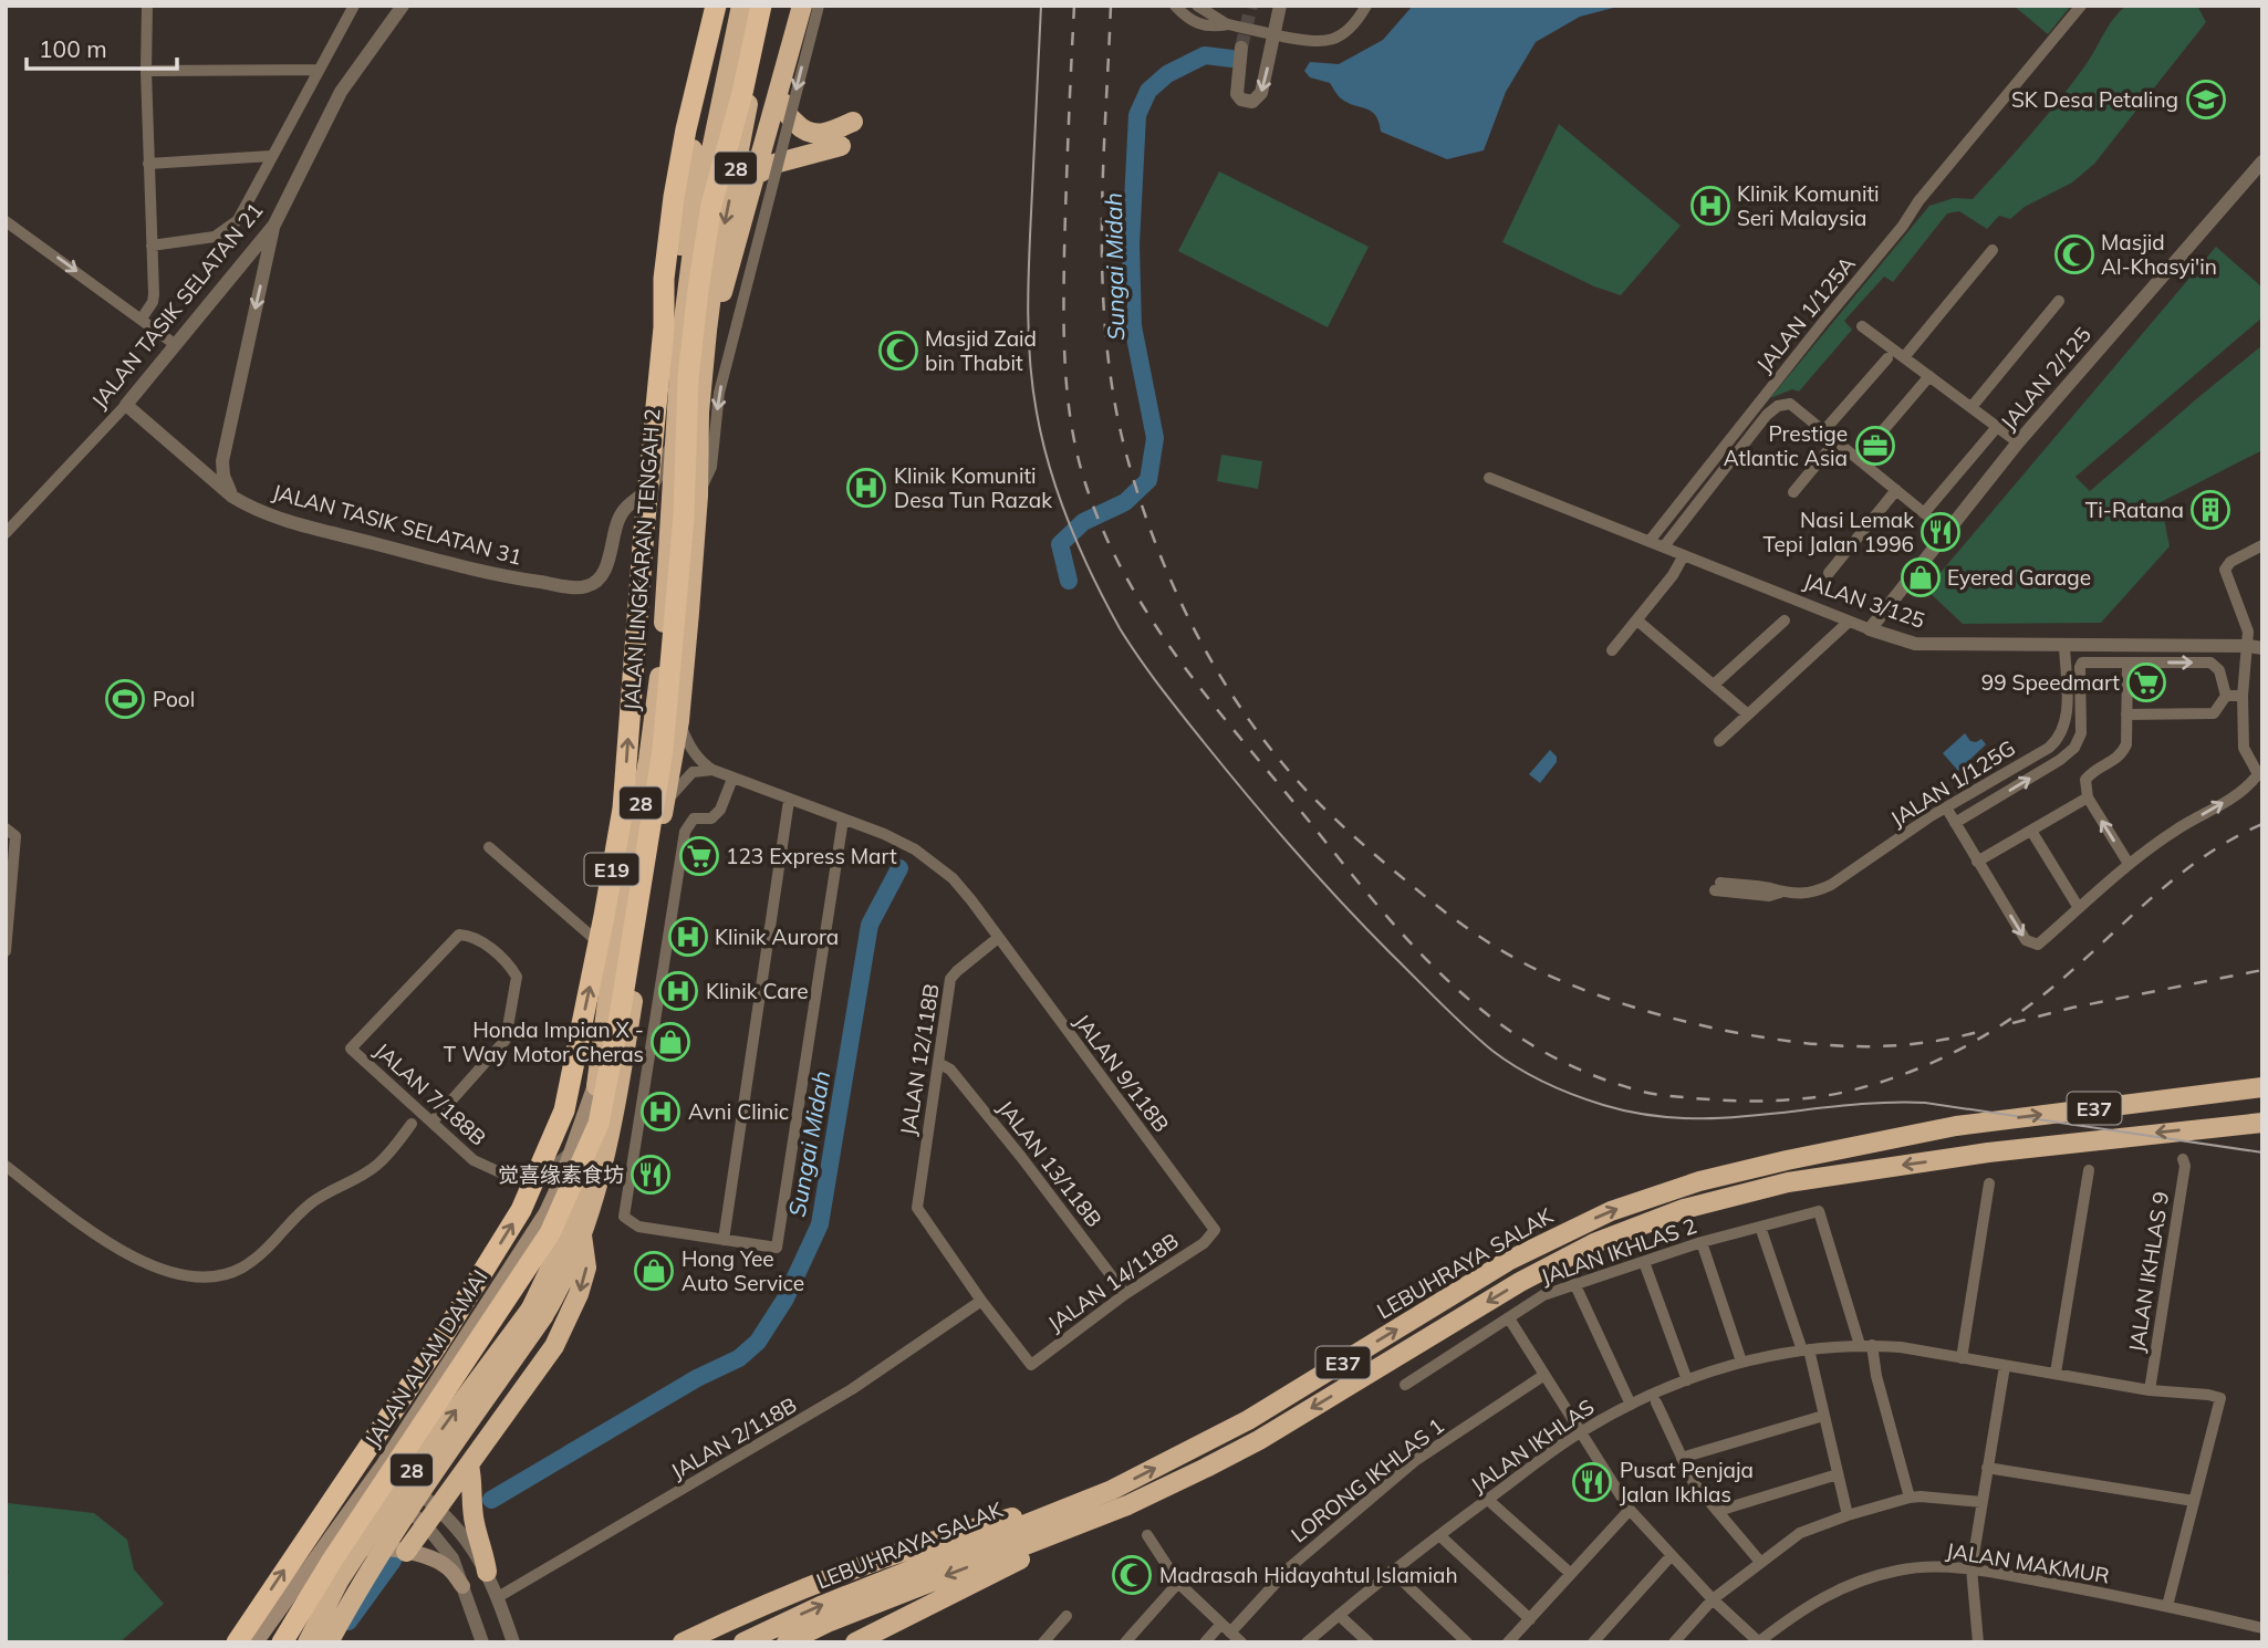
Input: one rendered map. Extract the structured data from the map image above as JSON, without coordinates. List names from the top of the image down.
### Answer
{
  "streets": {
    "highway": [
      "28",
      "JALAN LINGKARAN TENGAH 2",
      "E19",
      "E37",
      "LEBUHRAYA SALAK"
    ],
    "main road": ["JALAN ALAM DAMAI"],
    "street": [
      "JALAN TASIK SELATAN 21",
      "JALAN 1/125A",
      "JALAN 2/125",
      "JALAN TASIK SELATAN 31",
      "JALAN 3/125",
      "JALAN 1/125G",
      "JALAN 12/118B",
      "JALAN 9/118B",
      "JALAN 7/188B",
      "JALAN 13/118B",
      "JALAN IKHLAS 2",
      "JALAN IKHLAS 9",
      "JALAN 14/118B",
      "JALAN 2/118B",
      "JALAN IKHLAS",
      "LORONG IKHLAS 1",
      "JALAN MAKMUR"
    ]
  },
  "crossings": [
    ["JALAN TASIK SELATAN 21", "JALAN TASIK SELATAN 31"],
    ["JALAN 1/125A", "JALAN 3/125"],
    ["JALAN 2/125", "JALAN 3/125"],
    ["JALAN TASIK SELATAN 31", "JALAN LINGKARAN TENGAH 2"],
    ["JALAN LINGKARAN TENGAH 2", "JALAN ALAM DAMAI"],
    ["JALAN 3/125", "JALAN 1/125G"],
    ["JALAN 12/118B", "JALAN 9/118B"],
    ["JALAN 12/118B", "JALAN 13/118B"],
    ["JALAN 12/118B", "JALAN 14/118B"],
    ["JALAN 12/118B", "JALAN 2/118B"],
    ["JALAN 9/118B", "JALAN 14/118B"],
    ["JALAN 13/118B", "JALAN 14/118B"],
    ["JALAN IKHLAS 2", "JALAN IKHLAS"],
    ["JALAN IKHLAS 9", "JALAN IKHLAS"],
    ["JALAN 14/118B", "JALAN 2/118B"]
  ],
  "water": ["Sungai Midah"],
  "places": {
    "school or university": ["SK Desa Petaling"],
    "hospital": [
      "Klinik Komuniti Seri Malaysia",
      "Klinik Komuniti Desa Tun Razak",
      "Klinik Aurora",
      "Klinik Care",
      "Avni Clinic"
    ],
    "mosque": ["Masjid Al-Khasyi'in", "Masjid Zaid bin Thabit", "Madrasah Hidayahtul Islamiah"],
    "office": ["Prestige Atlantic Asia"],
    "building": ["Ti-Ratana"],
    "restaurant": ["Nasi Lemak Tepi Jalan 1996", "觉喜缘素食坊", "Pusat Penjaja Jalan Ikhlas"],
    "shop": ["Eyered Garage", "Honda Impian X - T Way Motor Cheras", "Hong Yee Auto Service"],
    "supermarket": ["99 Speedmart", "123 Express Mart"],
    "sports": ["Pool"]
  },
  "scale_bar": "100 m"
}
